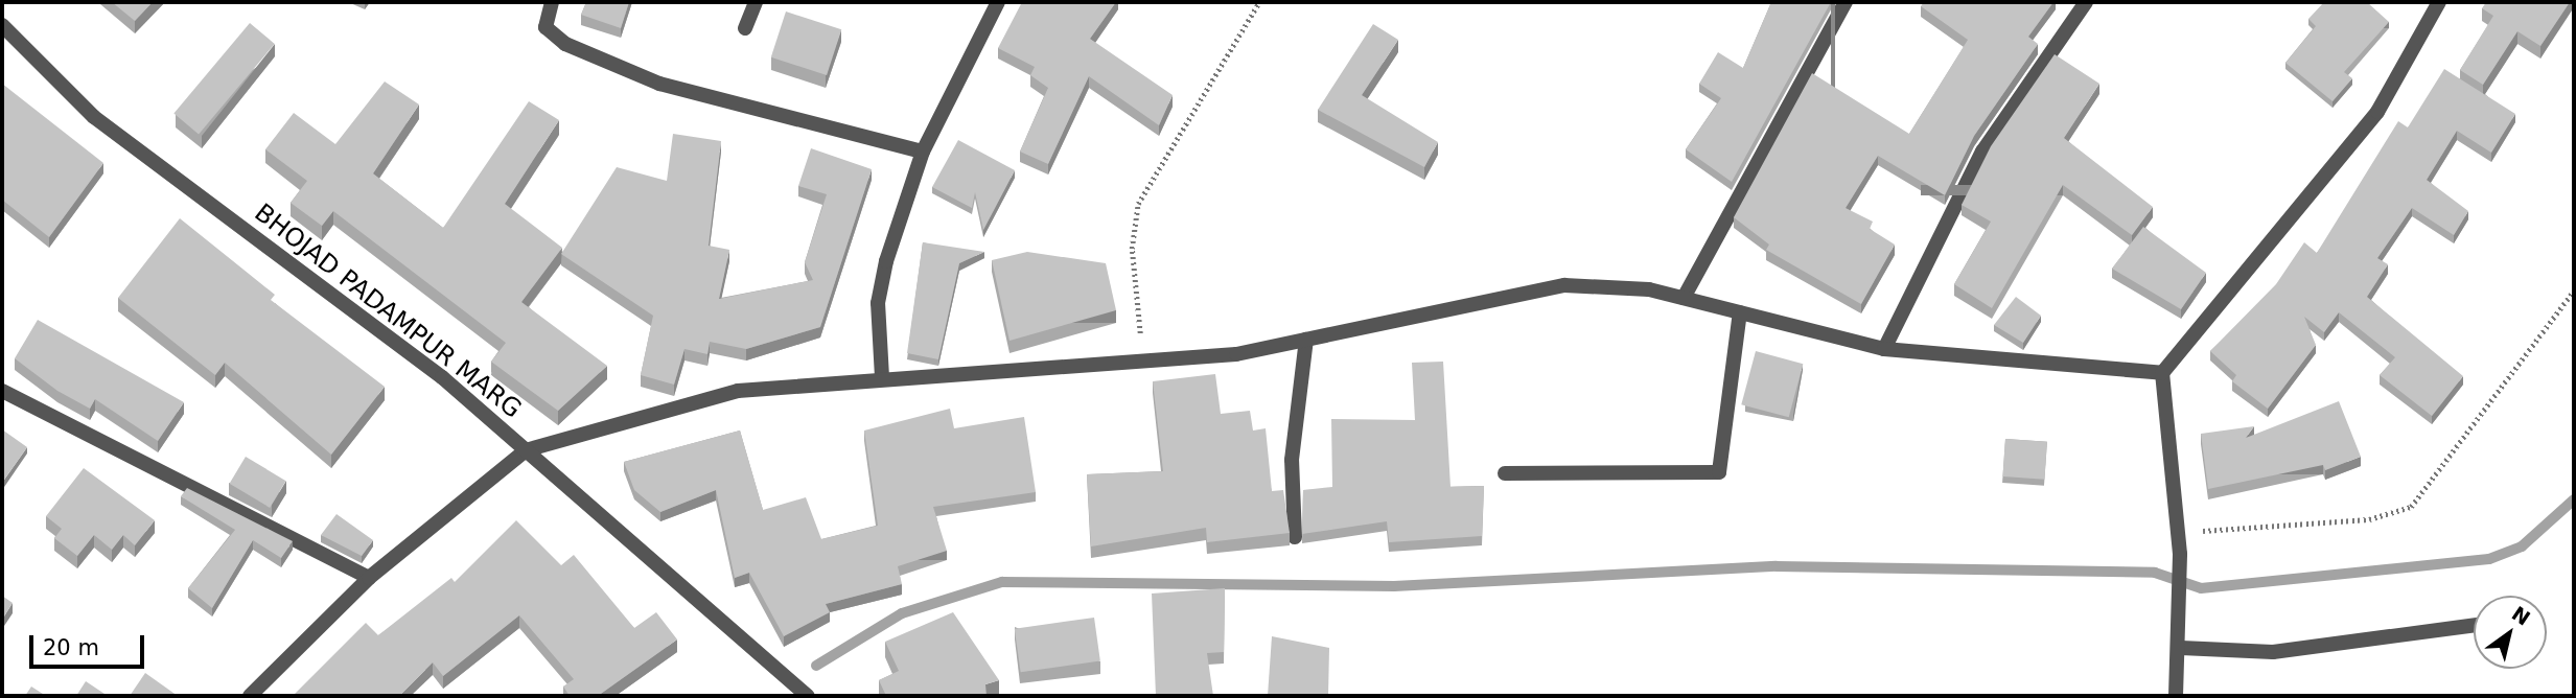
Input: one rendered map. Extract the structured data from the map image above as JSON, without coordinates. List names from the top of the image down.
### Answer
{
  "streets": {
    "street": ["BHOJAD PADAMPUR MARG"]
  },
  "scale_bar": "20 m",
  "north": "top right"
}
